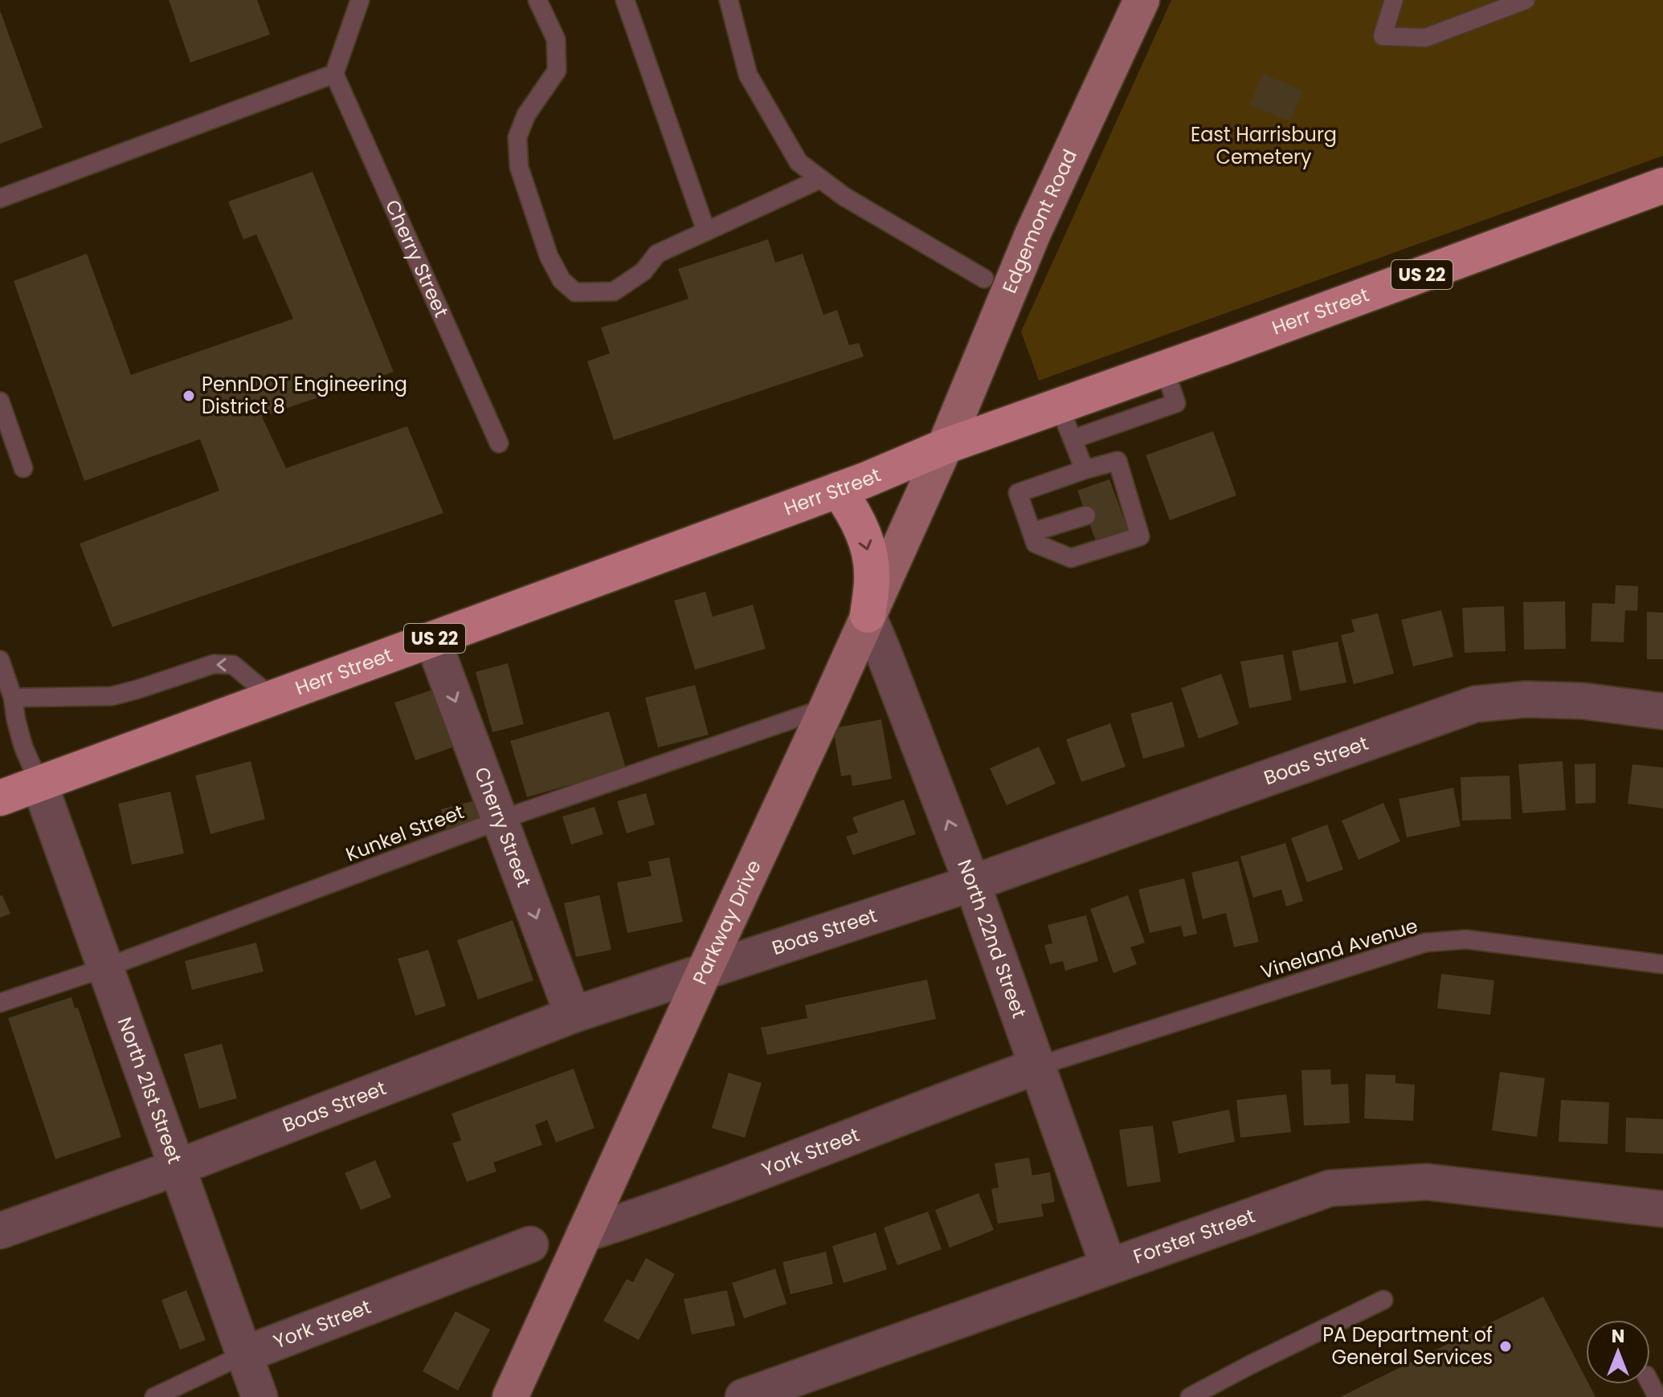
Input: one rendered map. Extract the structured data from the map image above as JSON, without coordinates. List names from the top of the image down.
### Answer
{
  "streets": {
    "main road": ["US 22", "Herr Street"],
    "street": [
      "Edgemont Road",
      "Cherry Street",
      "Boas Street",
      "Parkway Drive",
      "North 22nd Street",
      "North 21st Street",
      "York Street",
      "Forster Street"
    ],
    "lane": ["Kunkel Street", "Vineland Avenue"]
  },
  "crossings": [
    ["Edgemont Road", "Herr Street"],
    ["Edgemont Road", "Parkway Drive"],
    ["Cherry Street", "Herr Street"],
    ["Cherry Street", "Boas Street"],
    ["Cherry Street", "Kunkel Street"],
    ["Herr Street", "Parkway Drive"],
    ["Herr Street", "North 21st Street"],
    ["Boas Street", "Parkway Drive"],
    ["Boas Street", "North 22nd Street"],
    ["Boas Street", "North 21st Street"],
    ["Kunkel Street", "Parkway Drive"],
    ["Kunkel Street", "North 21st Street"],
    ["Parkway Drive", "North 22nd Street"],
    ["Parkway Drive", "York Street"],
    ["North 22nd Street", "Vineland Avenue"],
    ["North 22nd Street", "York Street"],
    ["North 22nd Street", "Forster Street"],
    ["Vineland Avenue", "York Street"],
    ["North 21st Street", "York Street"]
  ],
  "one_way": ["Cherry Street", "North 22nd Street"],
  "parks": ["East Harrisburg Cemetery"],
  "places": ["PennDOT Engineering District 8", "PA Department of General Services"],
  "north": "top"
}
